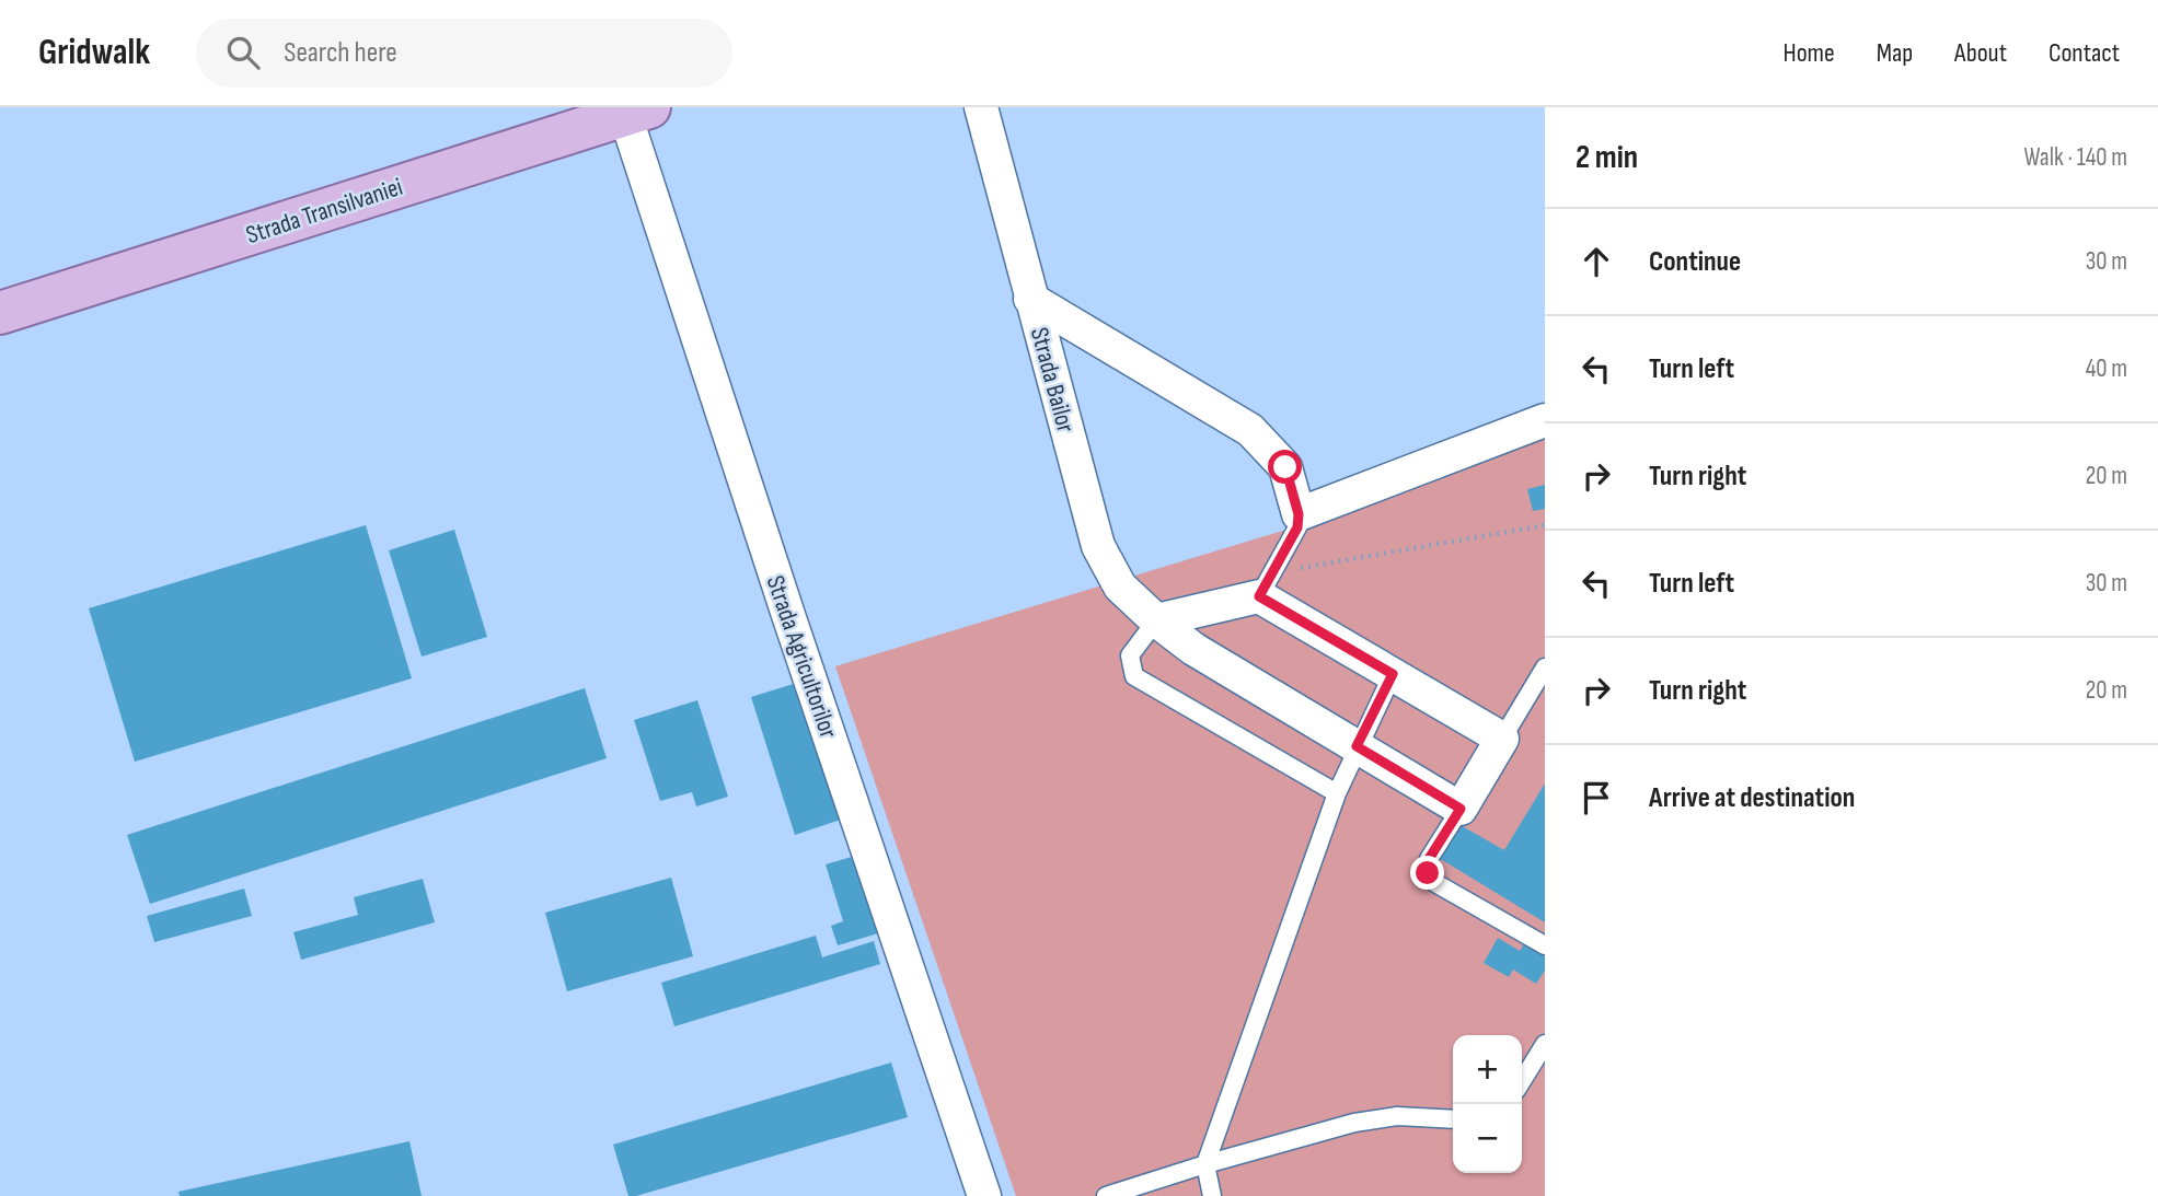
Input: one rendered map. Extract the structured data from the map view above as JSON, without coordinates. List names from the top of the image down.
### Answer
{
  "streets": {
    "main road": ["Strada Transilvaniei"],
    "street": ["Strada Bailor", "Strada Agricultorilor"]
  },
  "crossings": [
    ["Strada Transilvaniei", "Strada Agricultorilor"]
  ],
  "page": {
    "header": "Gridwalk",
    "search": "Search here",
    "nav": [
      "Home",
      "Map",
      "About",
      "Contact"
    ],
    "heading": ["2 min", "Walk · 140 m"],
    "list": [
      ["Continue", "30 m"],
      ["Turn left", "40 m"],
      ["Turn right", "20 m"],
      ["Turn left", "30 m"],
      ["Turn right", "20 m"],
      "Arrive at destination"
    ],
    "map_buttons": ["+", "−"]
  }
}
